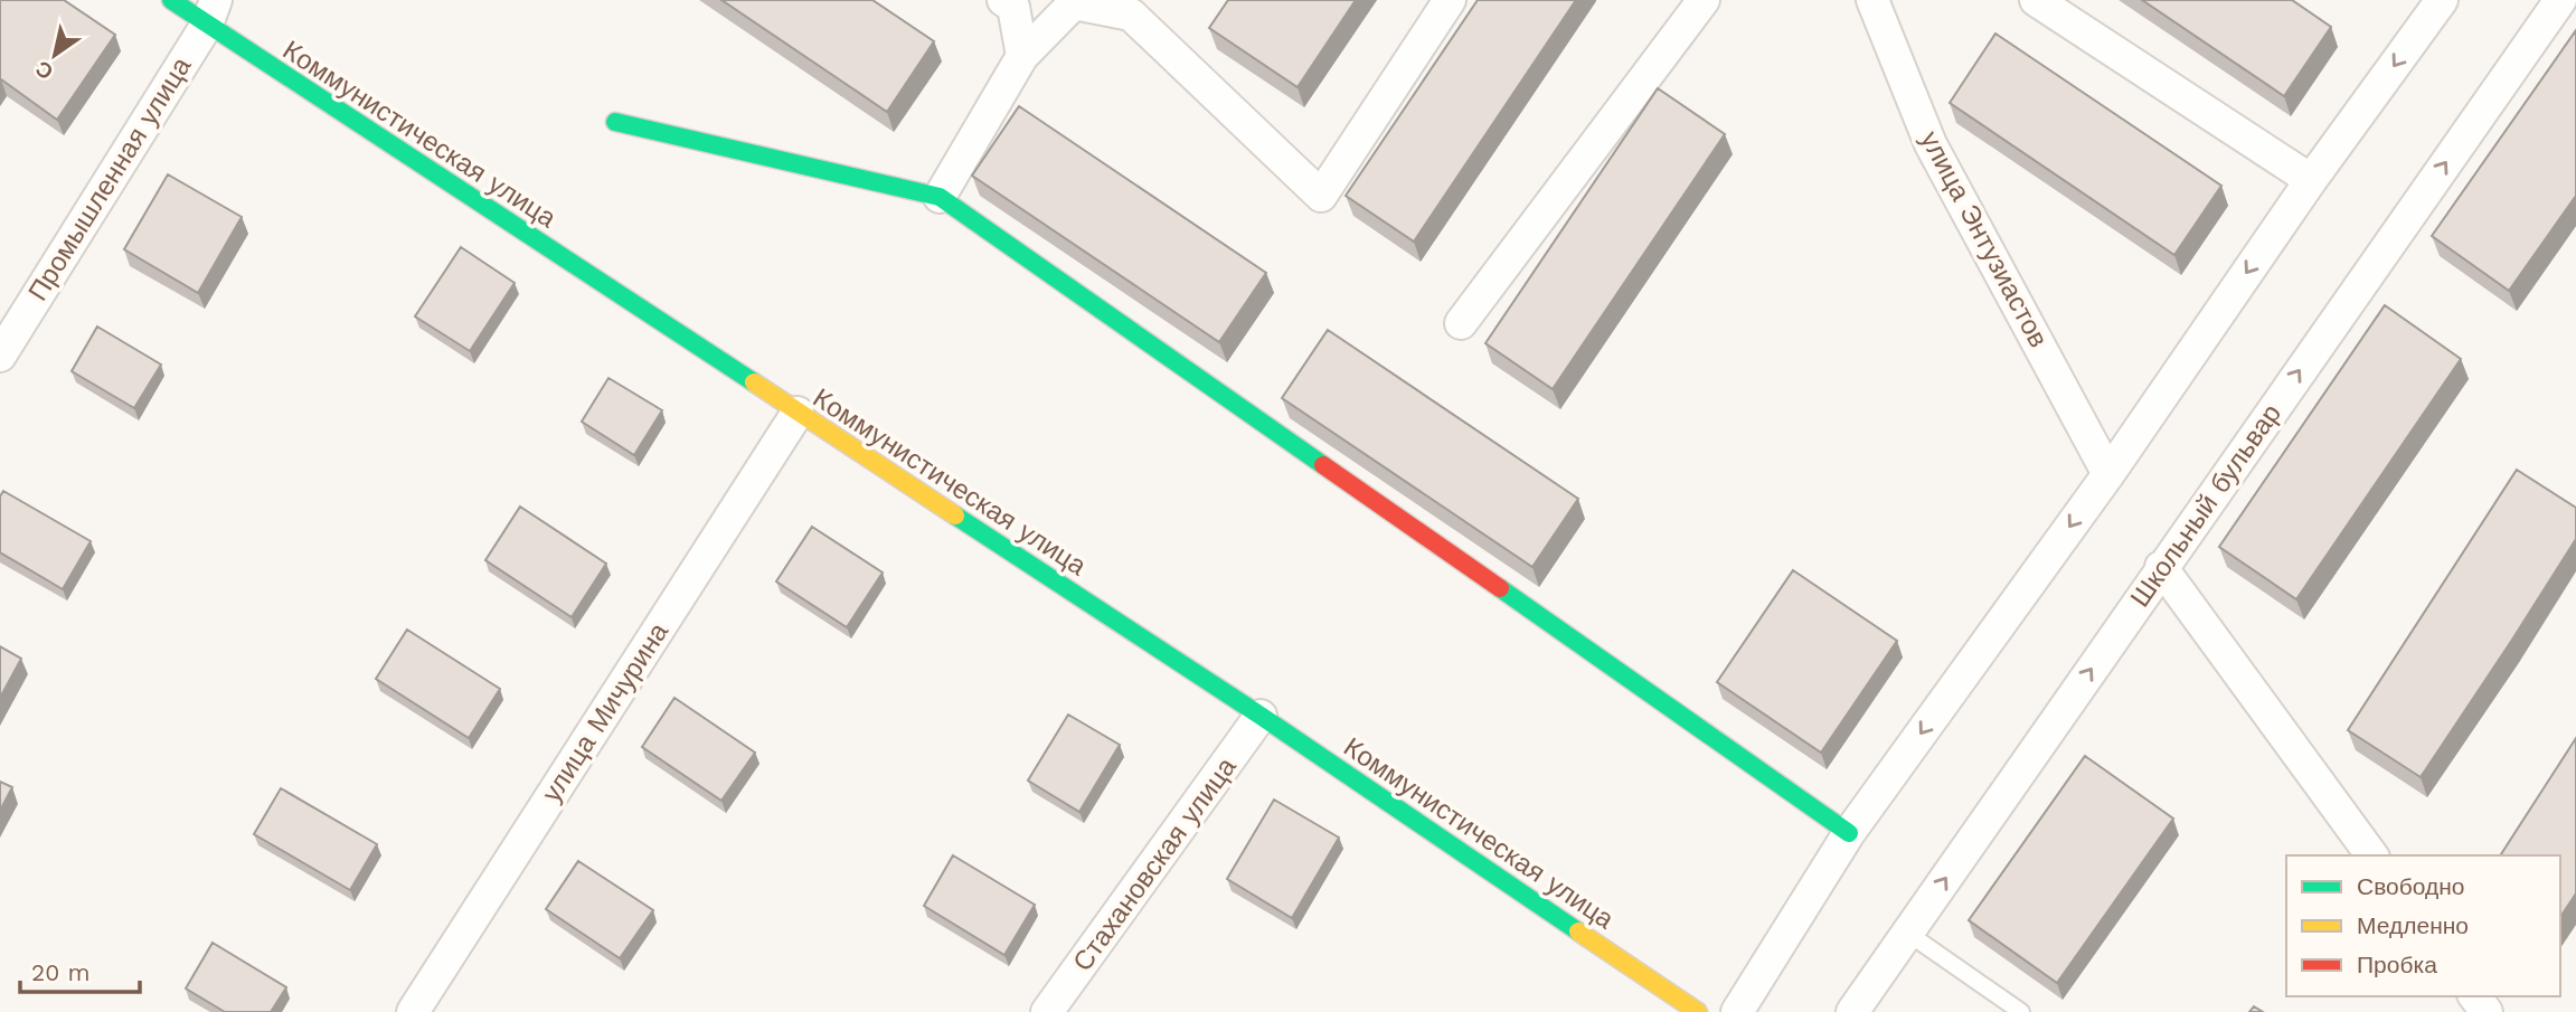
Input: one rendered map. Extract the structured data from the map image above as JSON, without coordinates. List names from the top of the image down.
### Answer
{
  "streets": {
    "street": [
      "Коммунистическая улица",
      "Промышленная улица",
      "улица Энтузиастов",
      "Школьный бульвар",
      "улица Мичурина",
      "Стахановская улица"
    ]
  },
  "crossings": [
    ["Коммунистическая улица", "Промышленная улица"],
    ["Коммунистическая улица", "улица Мичурина"],
    ["Коммунистическая улица", "Стахановская улица"]
  ],
  "legend": ["Свободно", "Медленно", "Пробка"],
  "scale_bar": "20 m",
  "north": "bottom left"
}
